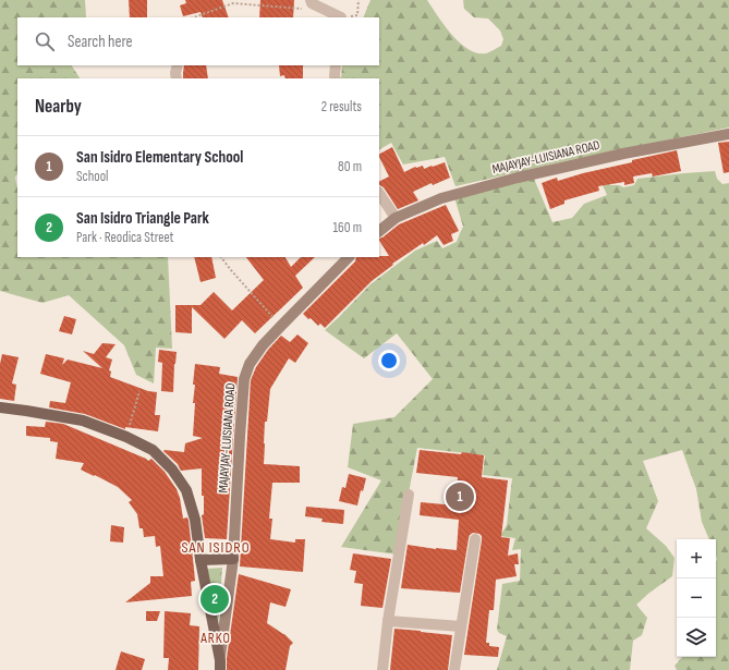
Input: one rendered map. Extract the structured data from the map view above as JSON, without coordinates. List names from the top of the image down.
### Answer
{
  "streets": {
    "street": ["MAJAYJAY-LUISIANA ROAD"]
  },
  "districts": ["SAN ISIDRO", "ARKO"],
  "page": {
    "search": "Search here",
    "heading": ["Nearby", "2 results"],
    "list": [
      {
        "mark": "1",
        "name": "San Isidro Elementary School",
        "note": "School",
        "value": "80 m"
      },
      {
        "mark": "2",
        "name": "San Isidro Triangle Park",
        "note": "Park · Reodica Street",
        "value": "160 m"
      }
    ],
    "pins": ["1", "2"],
    "map_buttons": ["+", "−"]
  }
}
